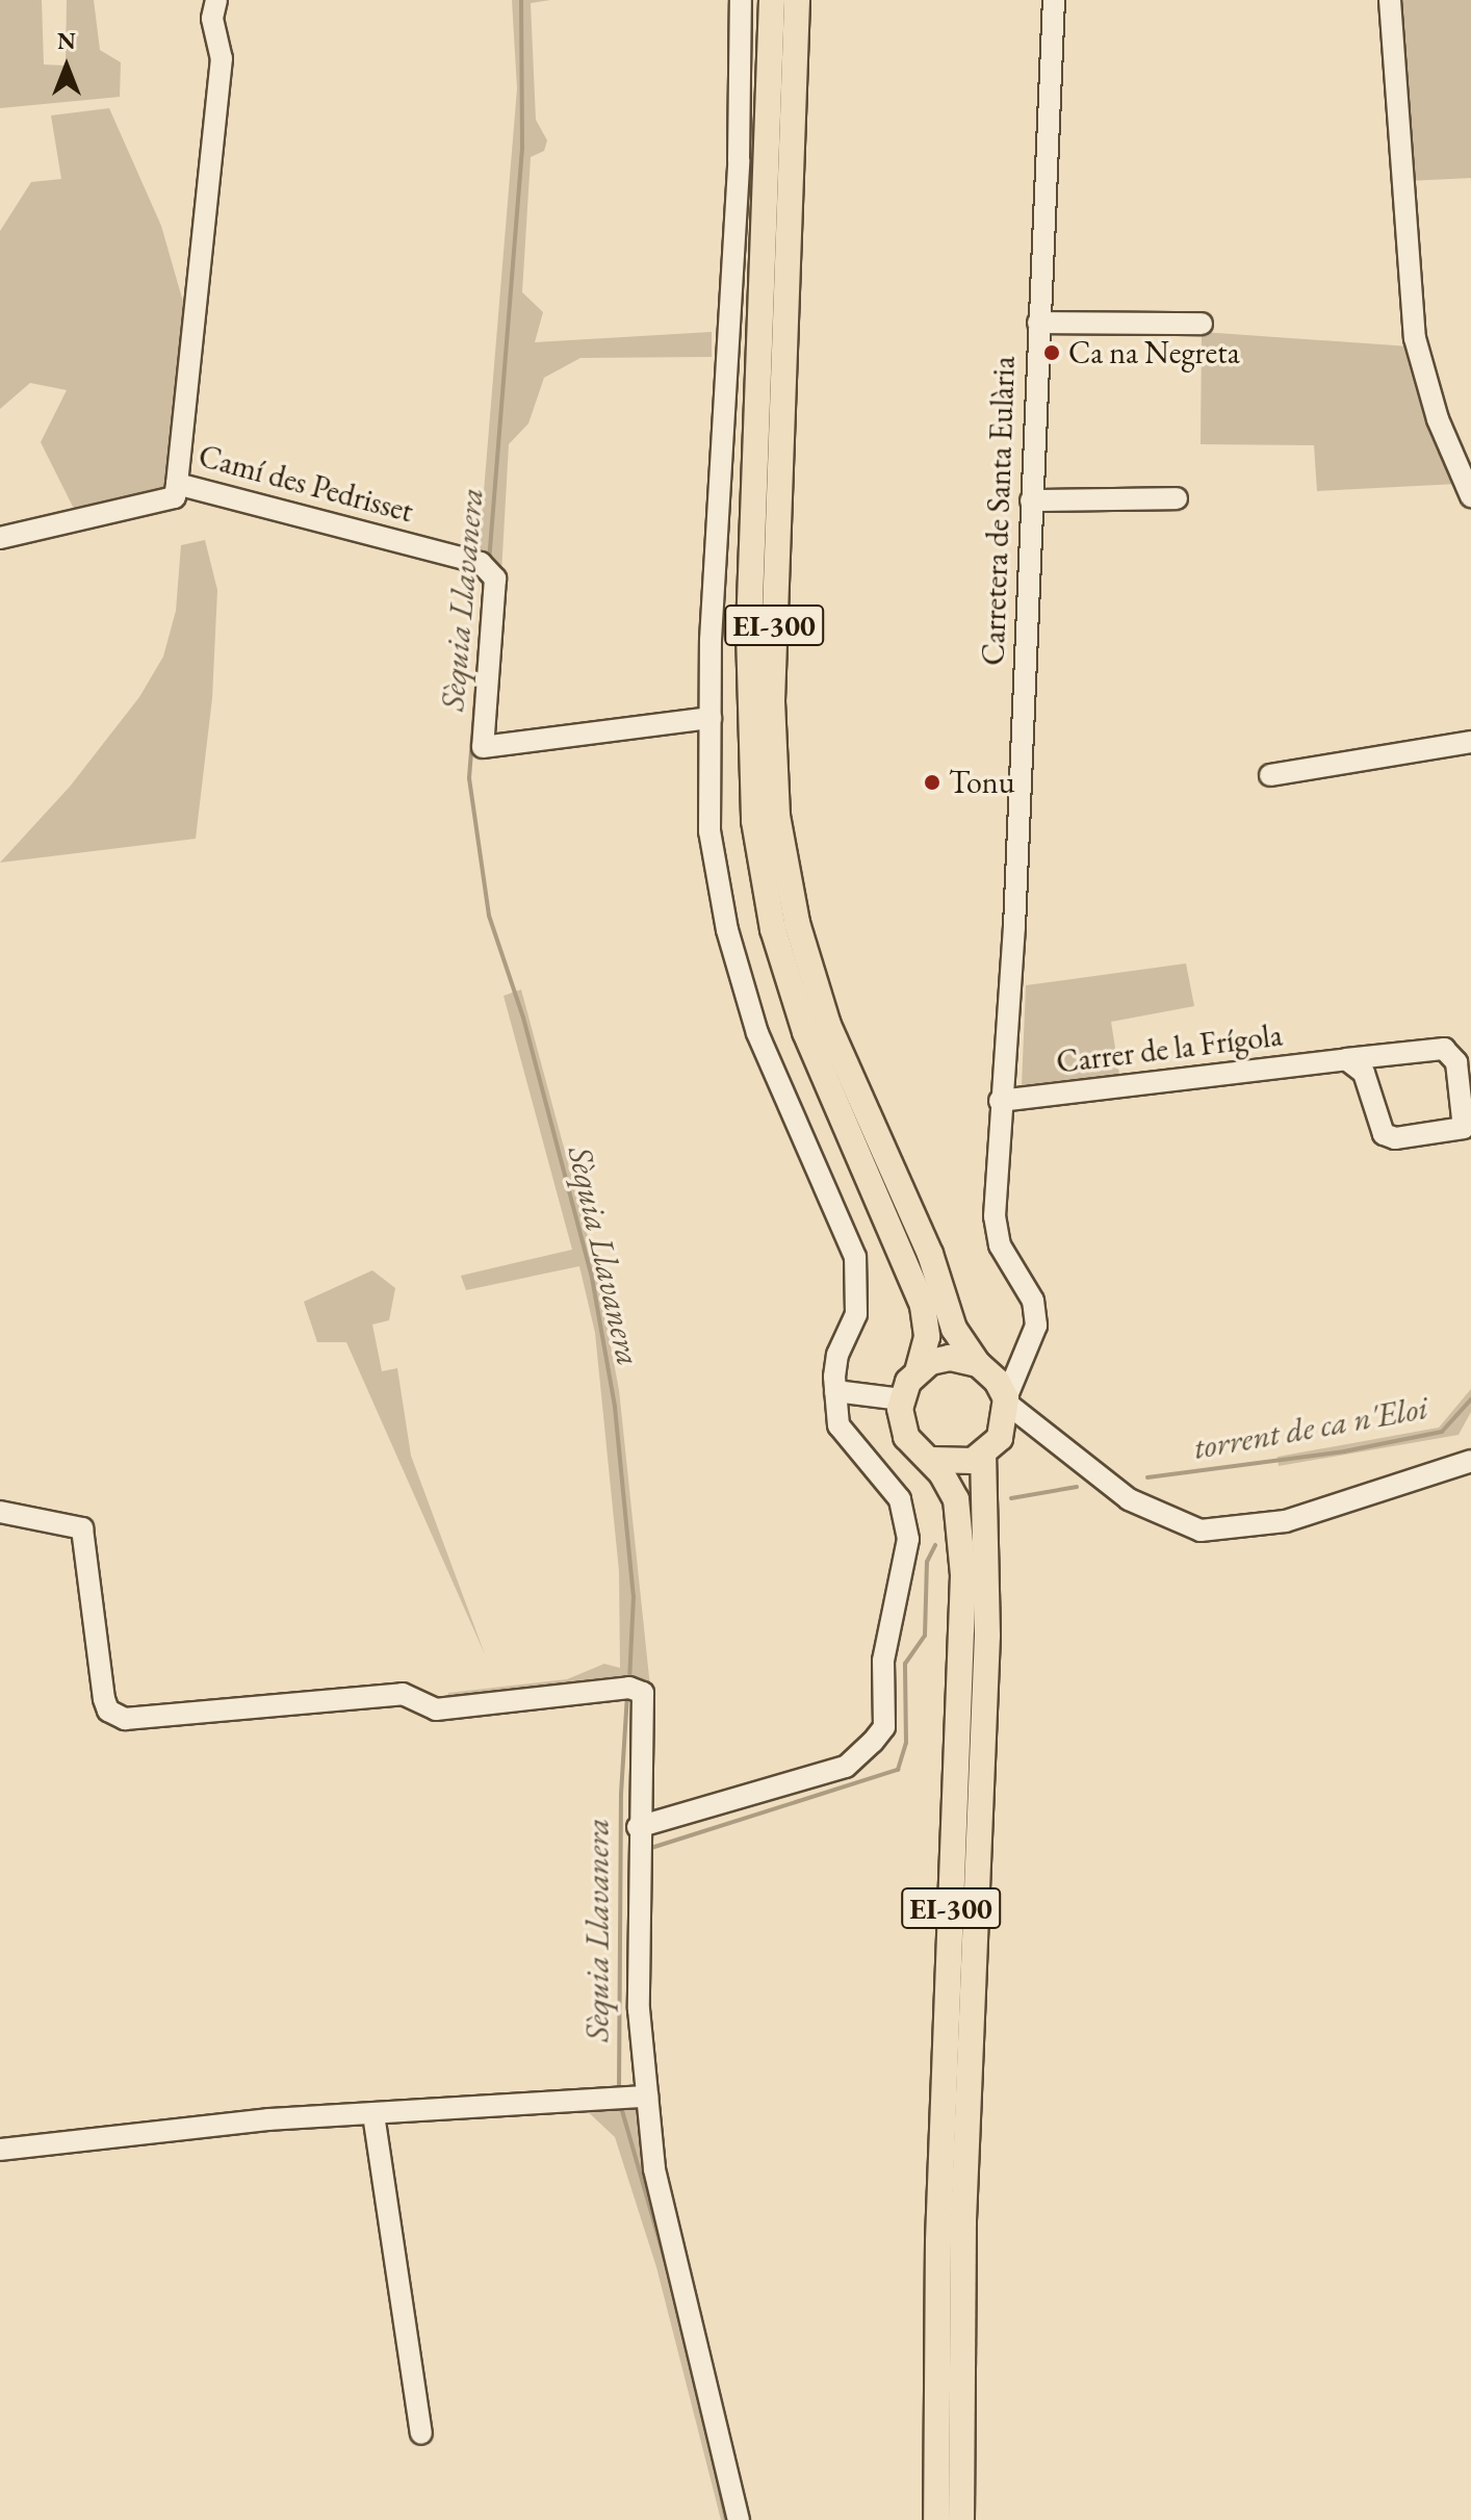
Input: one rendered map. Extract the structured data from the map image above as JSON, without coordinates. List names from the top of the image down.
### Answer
{
  "streets": {
    "main road": ["EI-300"],
    "street": ["Camí des Pedrisset", "Carretera de Santa Eulària", "Carrer de la Frígola"]
  },
  "crossings": [
    ["Carretera de Santa Eulària", "EI-300"],
    ["Carretera de Santa Eulària", "Carrer de la Frígola"]
  ],
  "water": ["Sèquia Llavanera", "torrent de ca n'Eloi"],
  "places": ["Ca na Negreta", "Tonu"],
  "north": "top"
}
